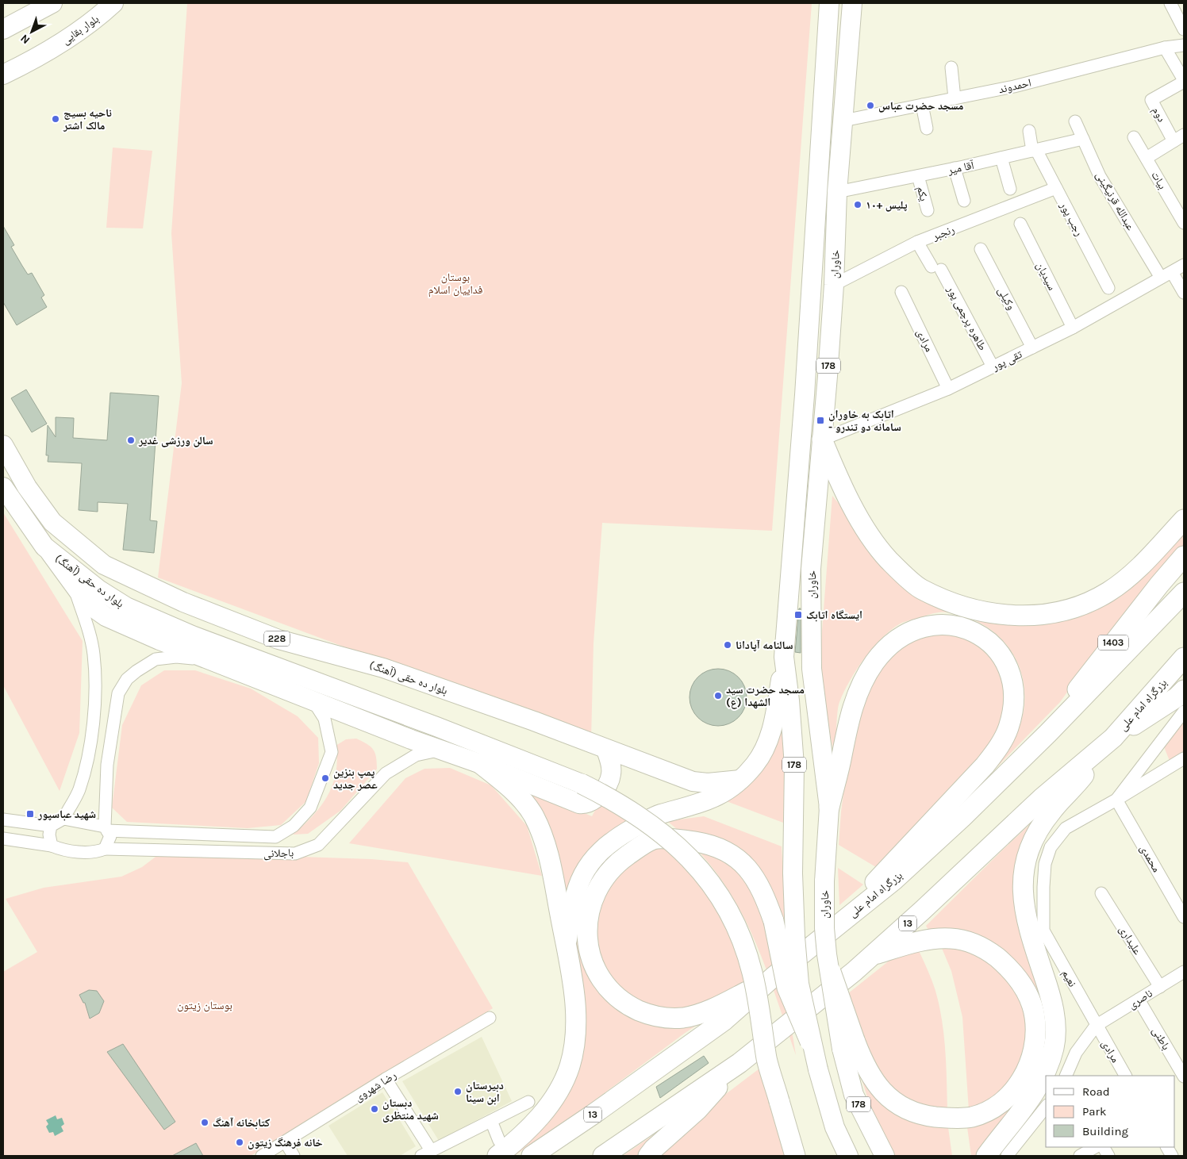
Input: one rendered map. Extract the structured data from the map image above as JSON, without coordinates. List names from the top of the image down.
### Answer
{
  "streets": {
    "highway": ["1403", "بزرگراه امام علی", "13"],
    "main road": [
      "بلوار بقایی",
      "خاوران",
      "178",
      "بلوار ده حقی (آهنگ)",
      "228"
    ],
    "street": [
      "احمدوند",
      "دوم",
      "آقا میر",
      "بیات",
      "یکم",
      "عبدالله قرنیگینی",
      "رجب پور",
      "رنجبر",
      "سیدیان",
      "وکیلی",
      "طاهره پرچمی پور",
      "مرادی",
      "تقی پور",
      "باجلانی",
      "محمدی",
      "علیداری",
      "نعیم",
      "ناصری",
      "باطنی",
      "رضا شهروی"
    ]
  },
  "crossings": [
    ["احمدوند", "خاوران"],
    ["آقا میر", "یکم"],
    ["آقا میر", "عبدالله قرنیگینی"],
    ["آقا میر", "رجب پور"],
    ["آقا میر", "خاوران"],
    ["عبدالله قرنیگینی", "تقی پور"],
    ["رجب پور", "رنجبر"],
    ["رنجبر", "خاوران"],
    ["رنجبر", "طاهره پرچمی پور"],
    ["خاوران", "تقی پور"],
    ["سیدیان", "تقی پور"],
    ["وکیلی", "تقی پور"],
    ["طاهره پرچمی پور", "تقی پور"],
    ["مرادی", "تقی پور"],
    ["مرادی", "نعیم"],
    ["مرادی", "ناصری"],
    ["1403", "بزرگراه امام علی"],
    ["محمدی", "نعیم"],
    ["علیداری", "ناصری"],
    ["نعیم", "ناصری"],
    ["ناصری", "باطنی"]
  ],
  "parks": ["بوستان فداییان اسلام", "بوستان زیتون"],
  "places": {
    "other": [
      "مسجد حضرت عباس",
      "ناحیه بسیج مالک اشتر",
      "پلیس +۱۰",
      "سالن ورزشی غدیر",
      "سالنامه آپادانا",
      "مسجد حضرت سید الشهدا (ع)",
      "پمپ بنزین عصر جدید",
      "دبیرستان ابن سینا",
      "دبستان شهید منتظری",
      "کتابخانه آهنگ",
      "خانه فرهنگ زيتون"
    ],
    "transit": ["اتابک به خاوران - سامانه دو تندرو", "ایستگاه اتابک", "شهید عباسپور"]
  },
  "legend": ["Road", "Park", "Building"],
  "north": "bottom left"
}
